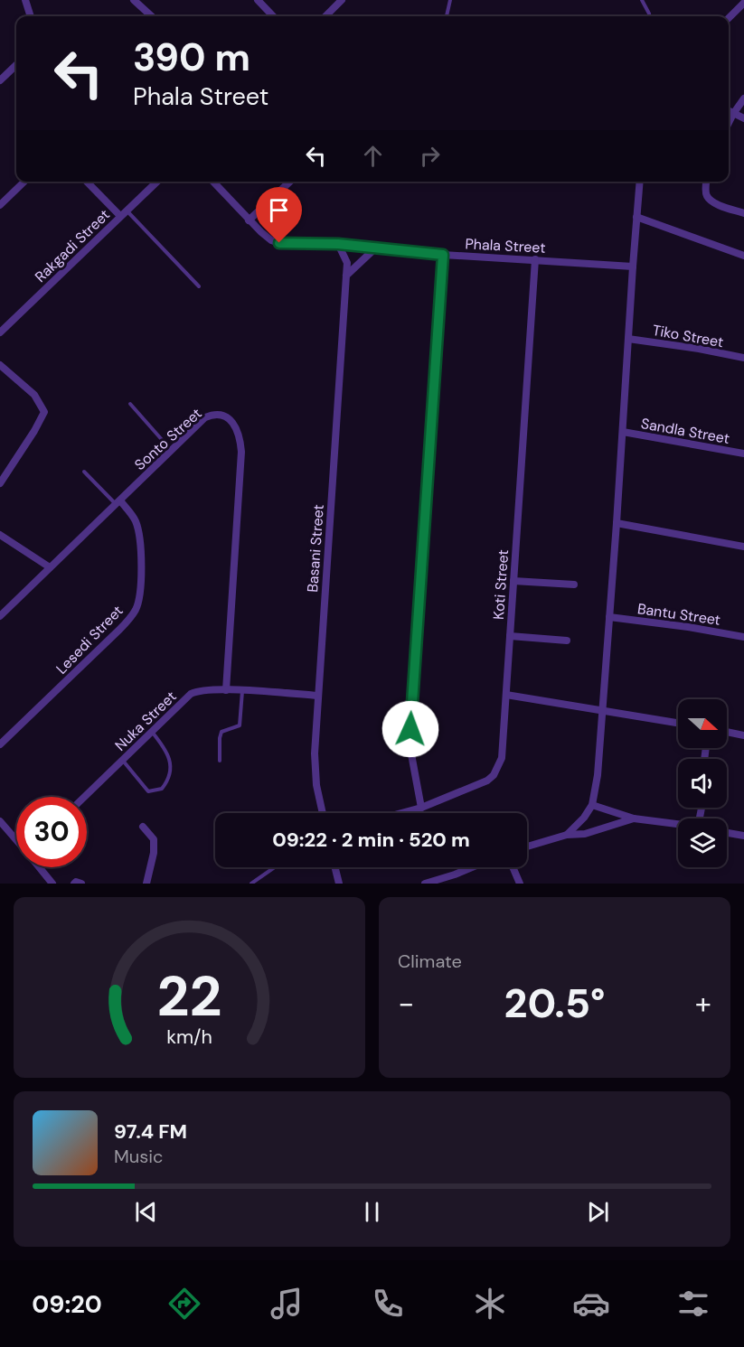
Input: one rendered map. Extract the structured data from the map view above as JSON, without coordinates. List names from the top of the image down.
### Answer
{
  "streets": {
    "street": [
      "Rakgadi Street",
      "Phala Street",
      "Tiko Street",
      "Sandla Street",
      "Sonto Street",
      "Basani Street",
      "Koti Street",
      "Bantu Street",
      "Lesedi Street",
      "Nuka Street"
    ]
  },
  "crossings": [
    ["Phala Street", "Basani Street"],
    ["Phala Street", "Koti Street"],
    ["Sonto Street", "Lesedi Street"],
    ["Sonto Street", "Nuka Street"],
    ["Basani Street", "Nuka Street"]
  ],
  "north": "right",
  "page": {
    "turn": ["390 m", "Phala Street"],
    "limit": "30",
    "trip": "09:22 · 2 min · 520 m",
    "tile": "Climate",
    "heat": ["−", "20.5°", "+"],
    "song": ["97.4 FM", "Music"],
    "tabs": "09:20",
    "gauge": ["22", "km/h"]
  }
}
